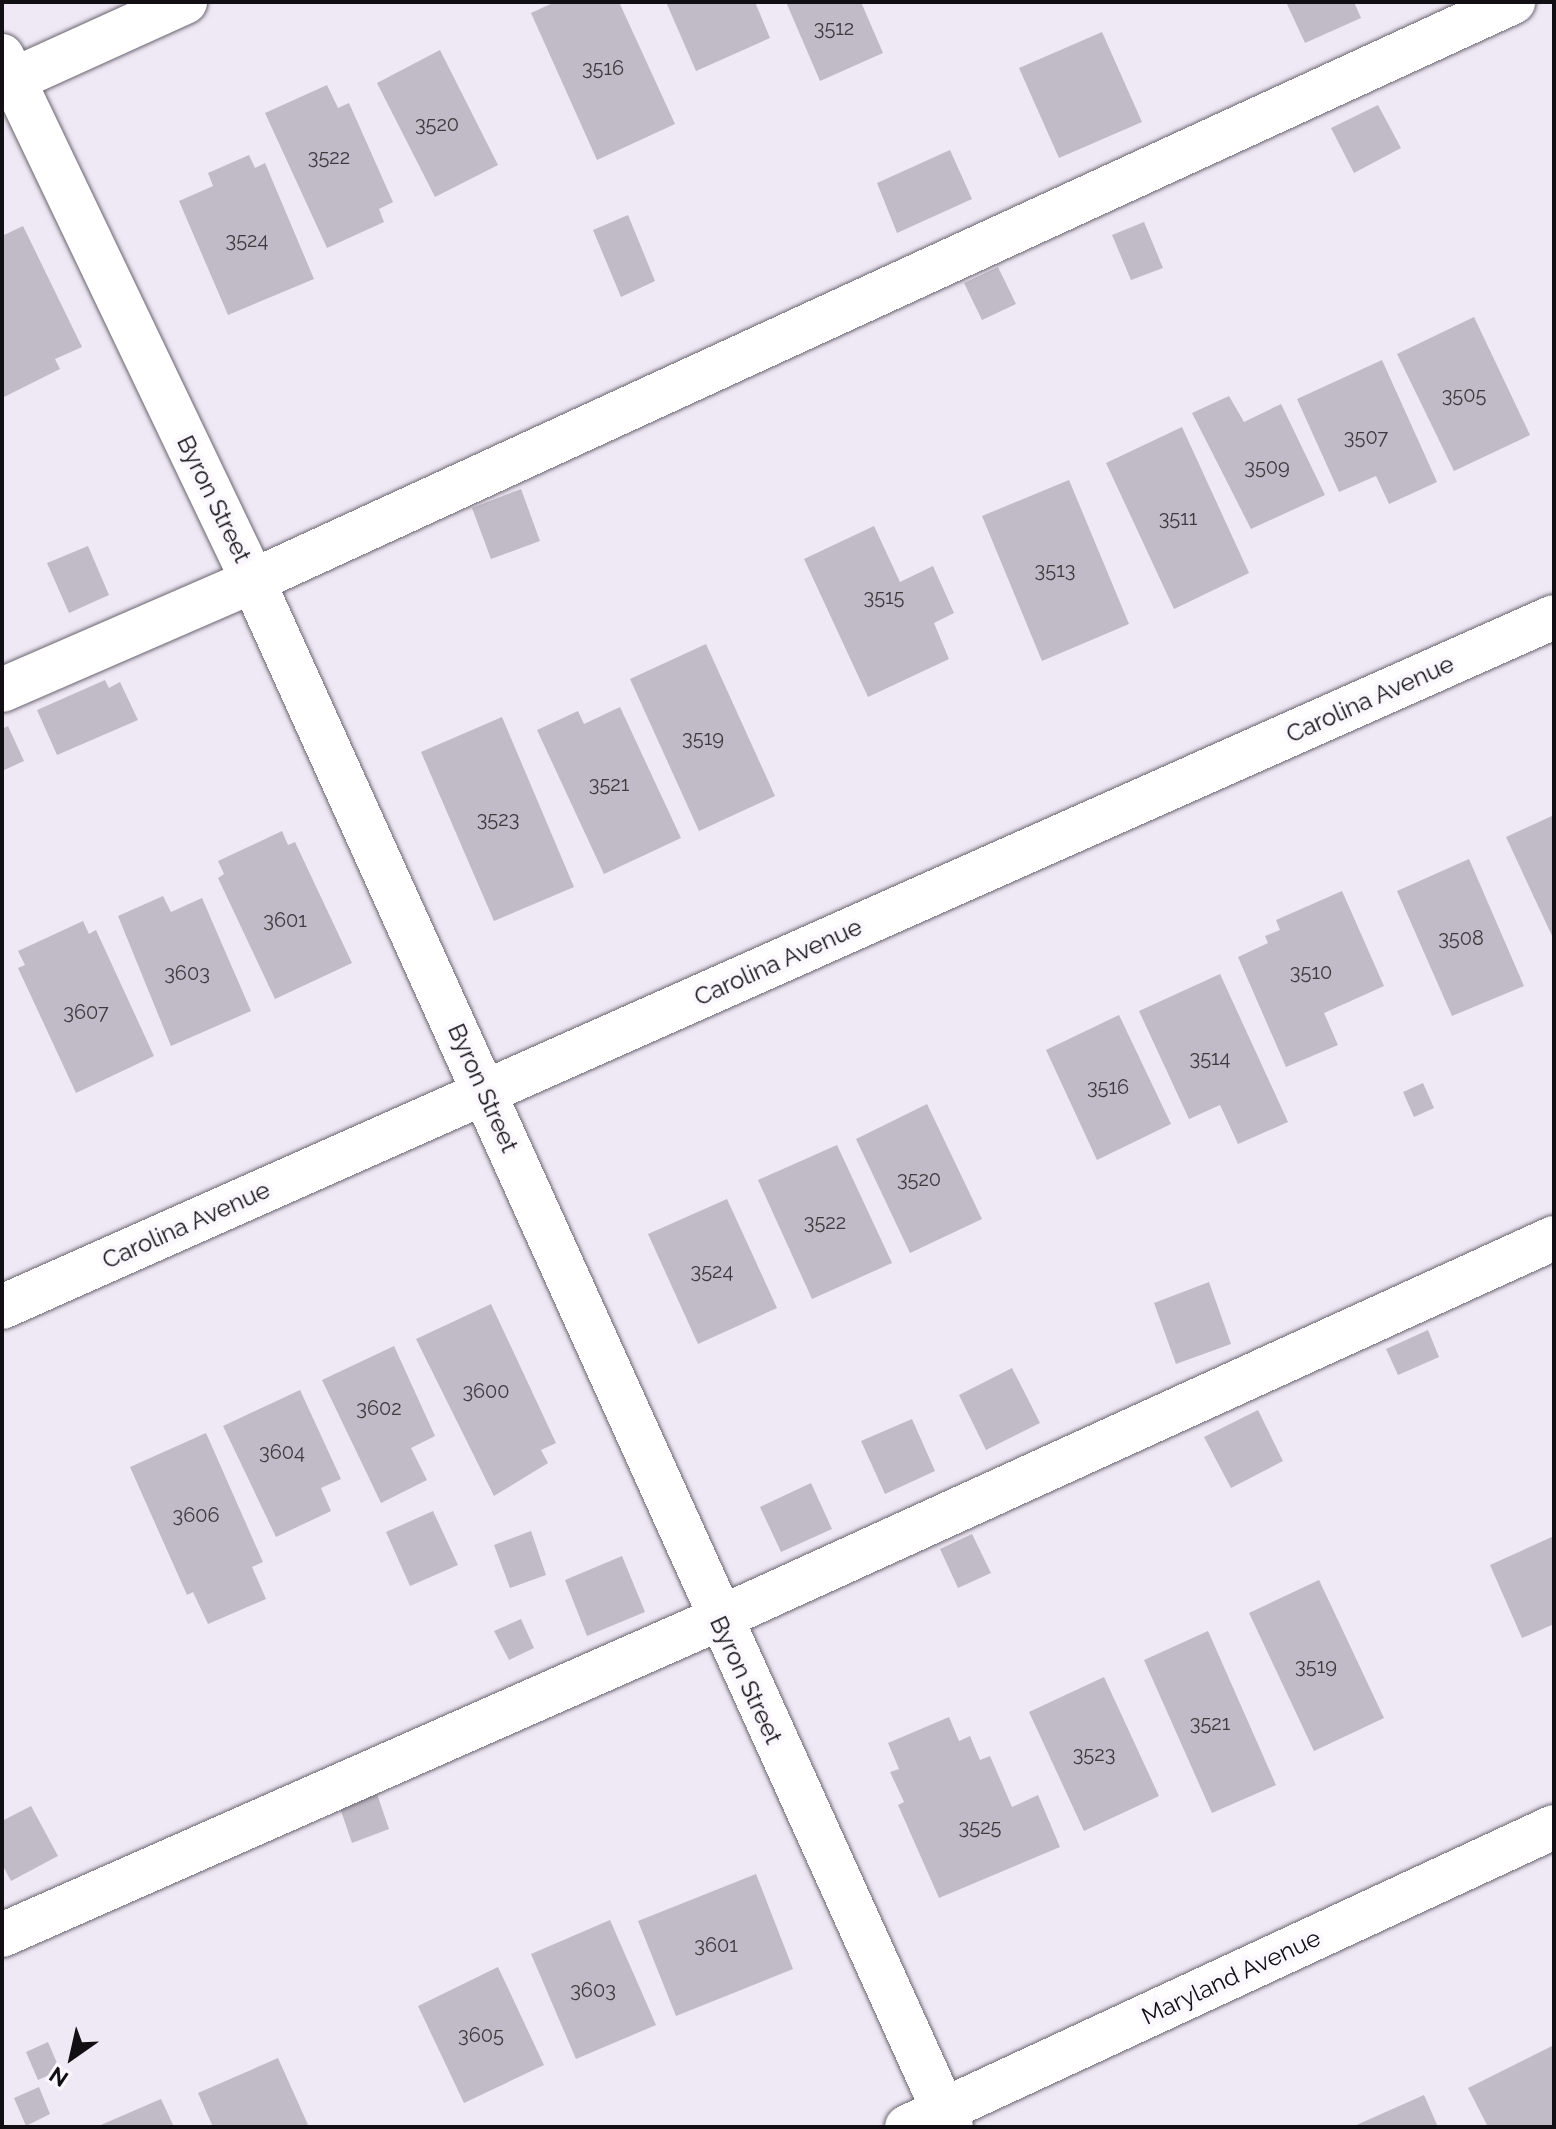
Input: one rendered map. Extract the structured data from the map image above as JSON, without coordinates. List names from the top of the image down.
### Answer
{
  "streets": {
    "street": ["Byron Street", "Carolina Avenue", "Maryland Avenue"]
  },
  "crossings": [
    ["Byron Street", "Carolina Avenue"],
    ["Byron Street", "Maryland Avenue"]
  ],
  "house_numbers": [
    "3512",
    "3516",
    "3520",
    "3522",
    "3524",
    "3505",
    "3507",
    "3509",
    "3511",
    "3513",
    "3515",
    "3519",
    "3521",
    "3523",
    "3601",
    "3508",
    "3510",
    "3603",
    "3607",
    "3514",
    "3516",
    "3520",
    "3522",
    "3524",
    "3600",
    "3602",
    "3604",
    "3606",
    "3519",
    "3521",
    "3523",
    "3525",
    "3601",
    "3603",
    "3605"
  ],
  "north": "bottom left"
}
